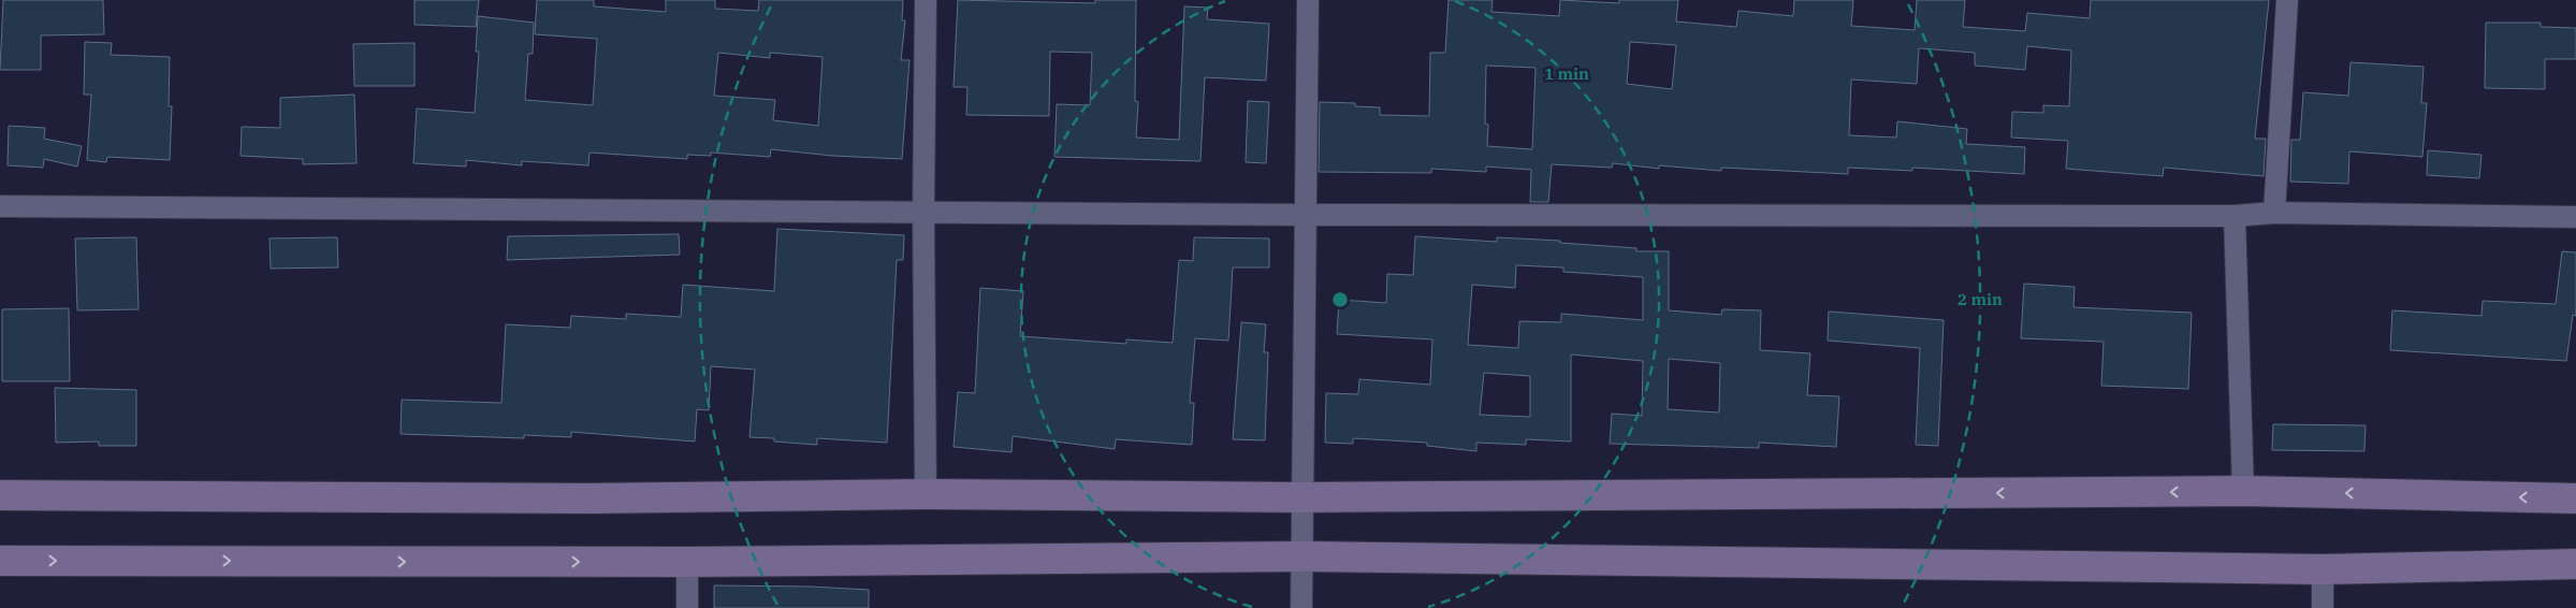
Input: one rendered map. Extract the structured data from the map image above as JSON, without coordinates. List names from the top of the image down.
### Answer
{
  "rings": ["1 min", "2 min"]
}
